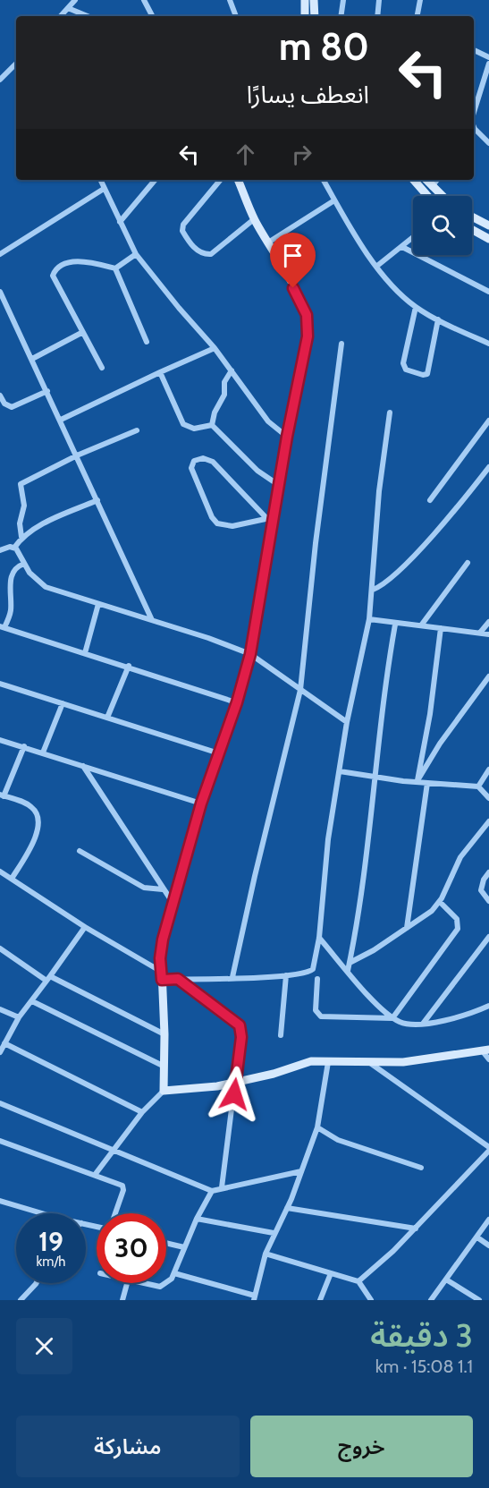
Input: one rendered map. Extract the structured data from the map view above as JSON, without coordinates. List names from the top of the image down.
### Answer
{
  "page": {
    "turn": ["80 m", "انعطف يسارًا"],
    "speed": "19 km/h",
    "limit": "30",
    "heading": ["3 دقيقة", "1.1 km · 15:08"],
    "buttons": ["خروج", "مشاركة"]
  }
}
